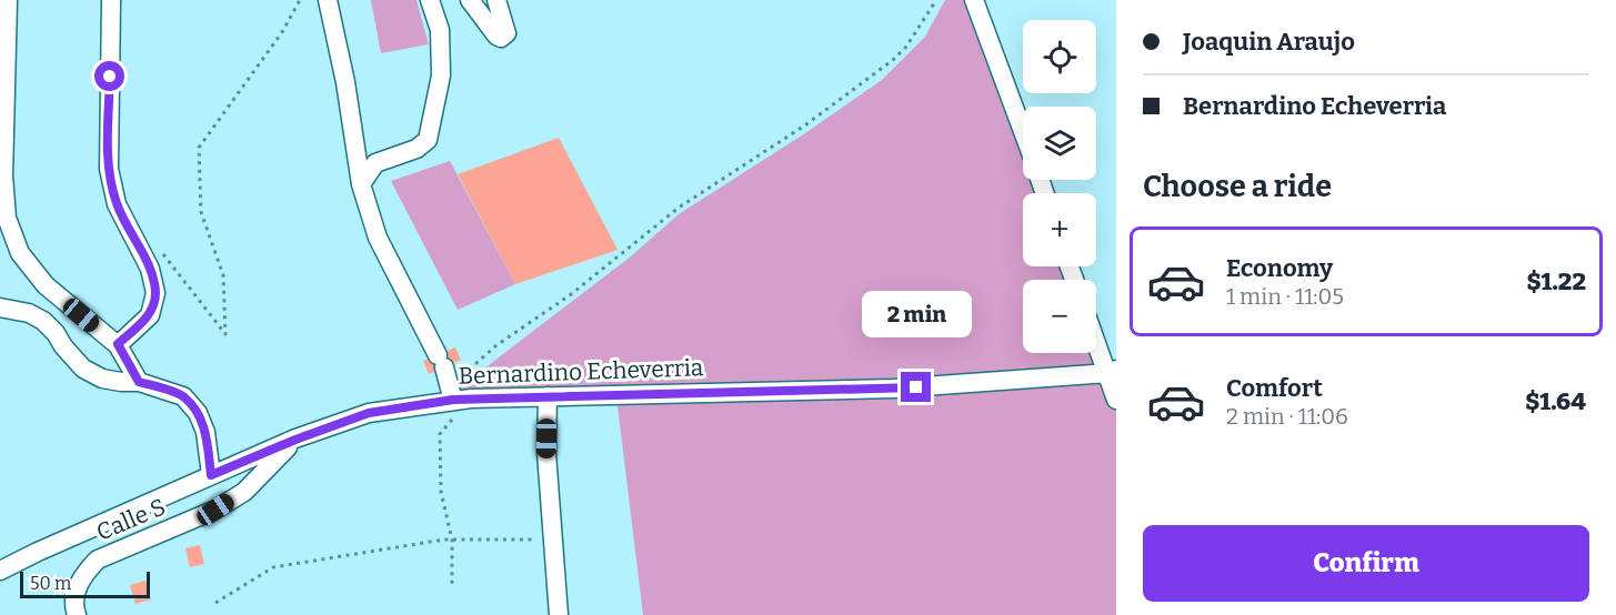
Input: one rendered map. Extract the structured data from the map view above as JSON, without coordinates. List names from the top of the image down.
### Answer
{
  "streets": {
    "street": ["Bernardino Echeverria", "Calle S"]
  },
  "crossings": [
    ["Bernardino Echeverria", "Calle S"]
  ],
  "scale_bar": "50 m",
  "page": {
    "banner": ["Joaquin Araujo", "Bernardino Echeverria"],
    "map_buttons": ["+", "−"],
    "heading": "Choose a ride",
    "list": [
      {
        "name": "Economy",
        "note": "1 min · 11:05",
        "value": "$1.22"
      },
      {
        "name": "Comfort",
        "note": "2 min · 11:06",
        "value": "$1.64"
      }
    ],
    "bubble": "2 min",
    "buttons": "Confirm",
    "scale": "50 m"
  }
}
